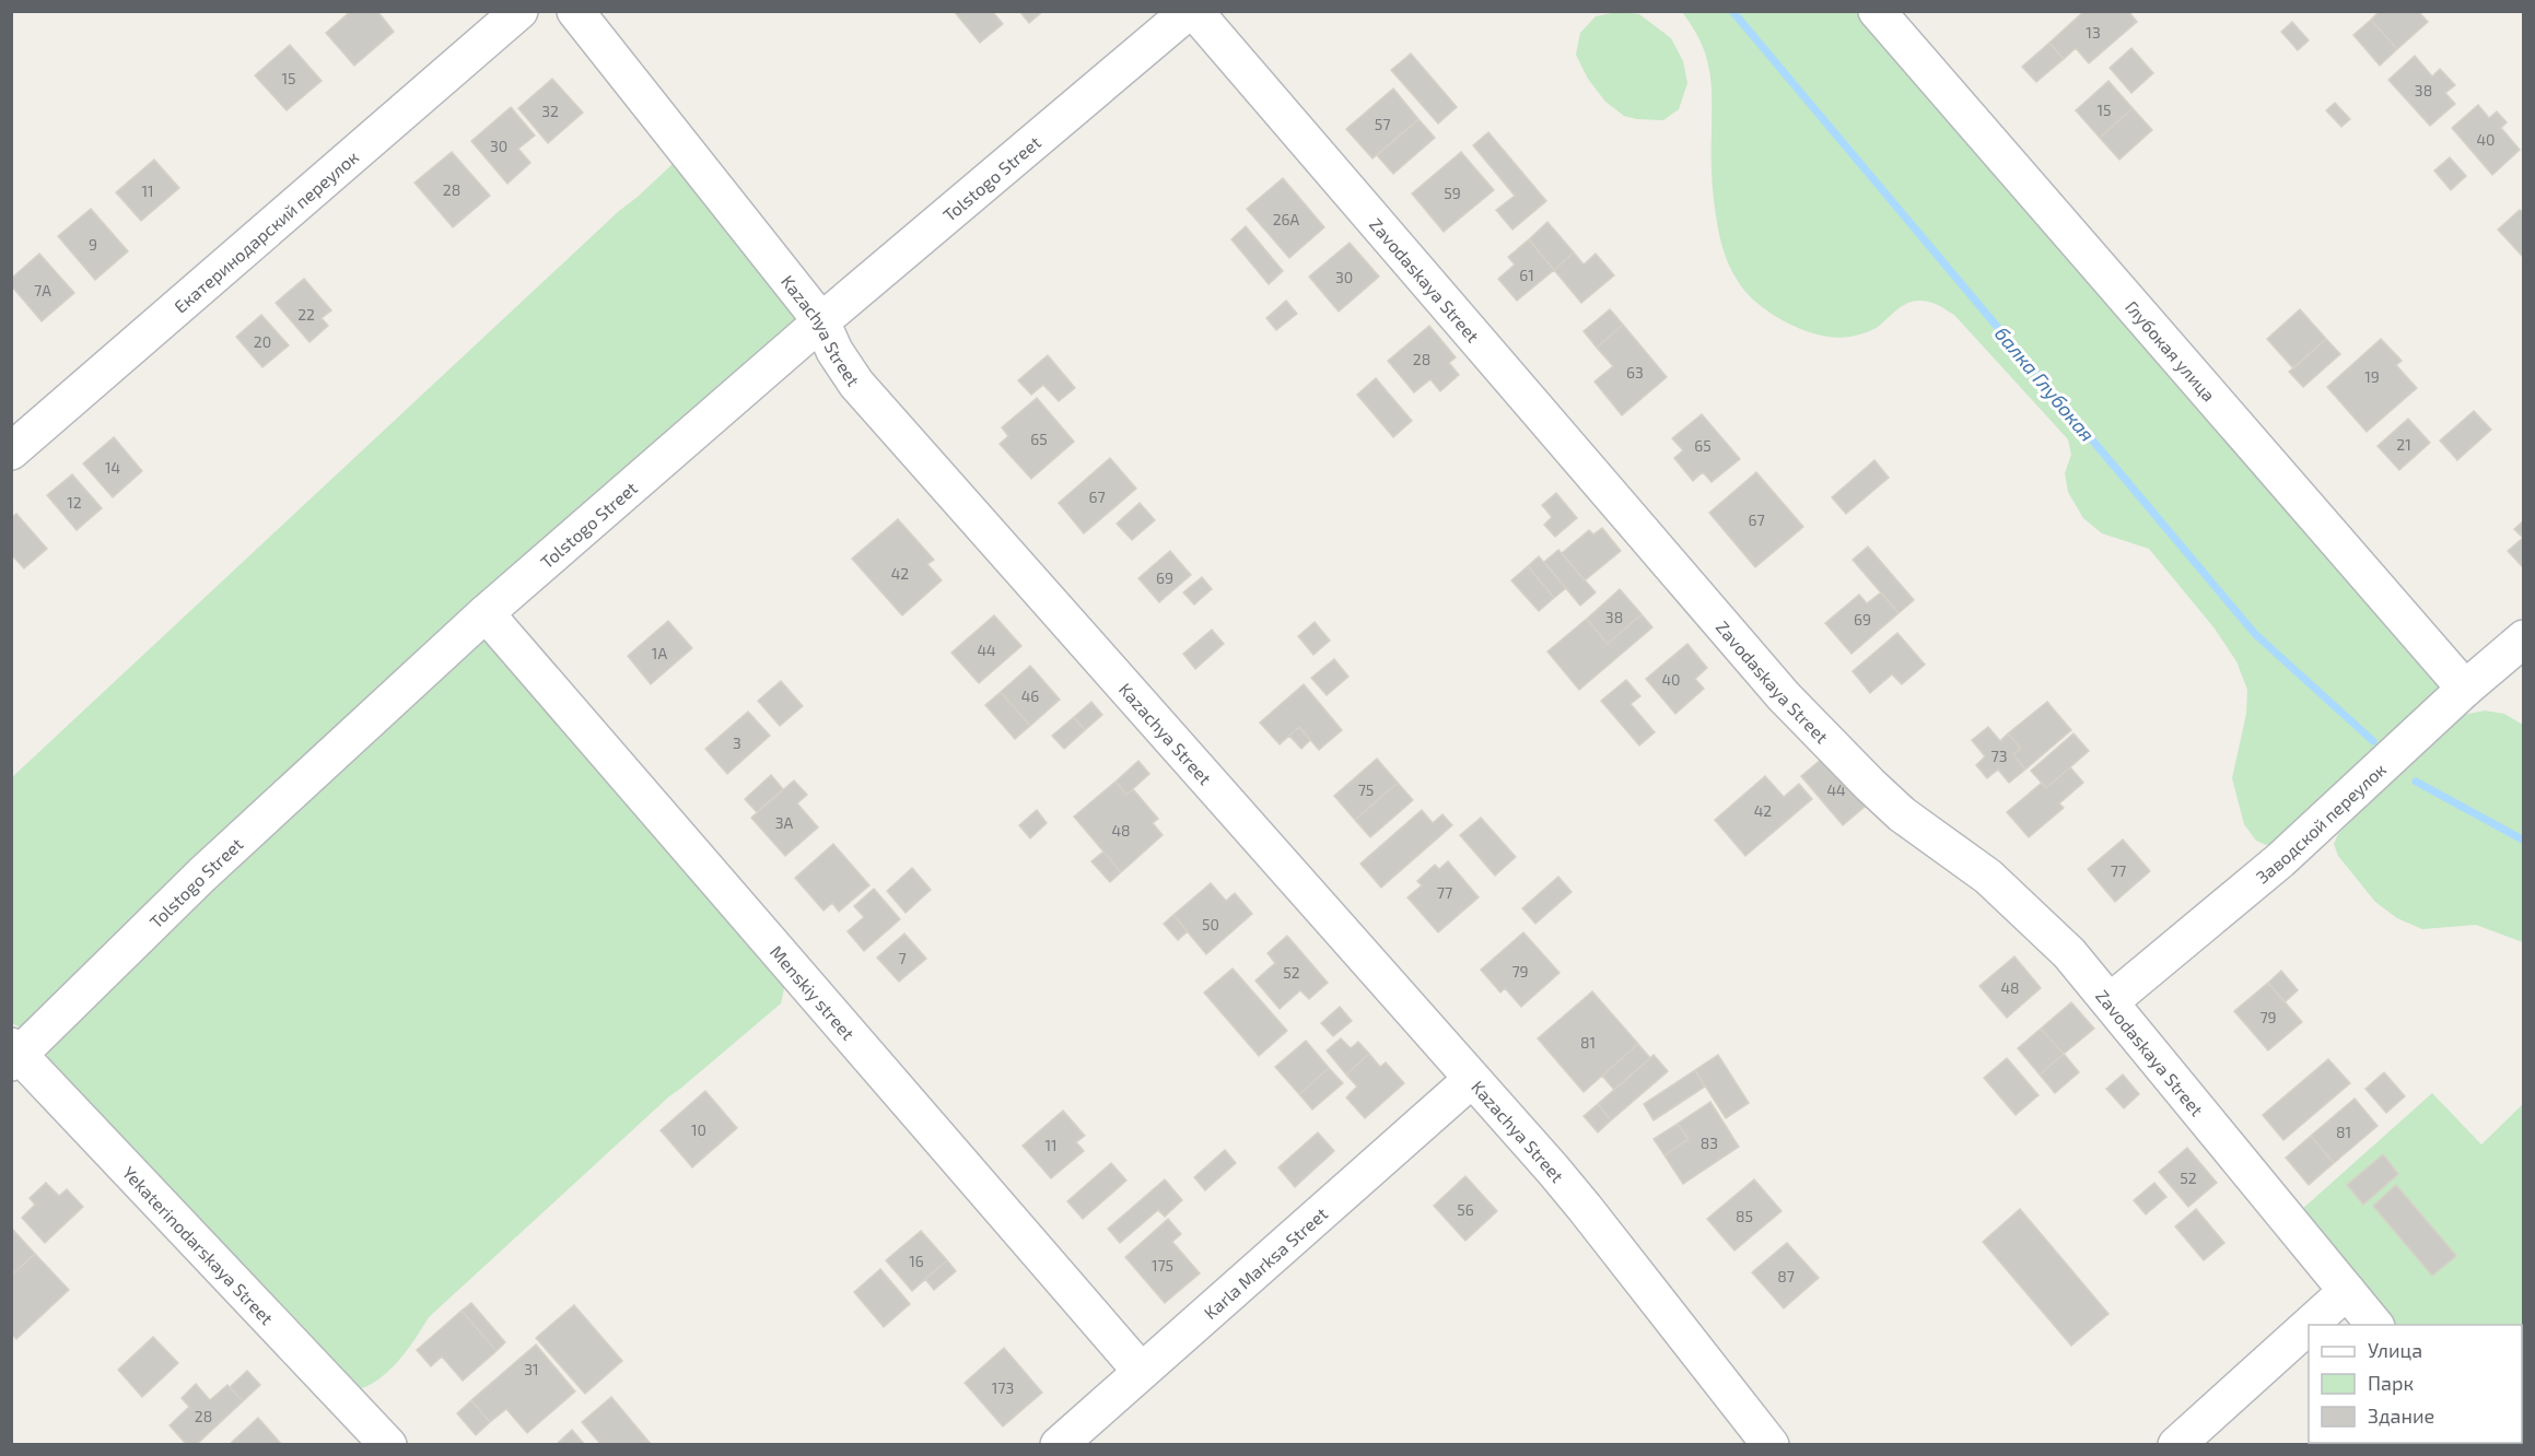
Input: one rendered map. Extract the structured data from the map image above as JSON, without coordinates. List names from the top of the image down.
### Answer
{
  "streets": {
    "street": [
      "Tolstogo Street",
      "Екатеринодарский переулок",
      "Zavodaskaya Street",
      "Kazachya Street",
      "Глубокая улица",
      "Заводской переулок",
      "Menskiy street",
      "Yekaterinodarskaya Street",
      "Karla Marksa Street"
    ]
  },
  "crossings": [
    ["Tolstogo Street", "Kazachya Street"],
    ["Tolstogo Street", "Menskiy street"],
    ["Tolstogo Street", "Yekaterinodarskaya Street"],
    ["Zavodaskaya Street", "Заводской переулок"],
    ["Kazachya Street", "Karla Marksa Street"],
    ["Глубокая улица", "Заводской переулок"],
    ["Menskiy street", "Karla Marksa Street"]
  ],
  "water": ["балка Глубокая"],
  "house_numbers": [
    "13",
    "15",
    "38",
    "15",
    "32",
    "57",
    "40",
    "30",
    "28",
    "11",
    "59",
    "26А",
    "9",
    "61",
    "30",
    "7А",
    "22",
    "20",
    "28",
    "63",
    "19",
    "65",
    "21",
    "65",
    "14",
    "67",
    "12",
    "67",
    "42",
    "69",
    "38",
    "69",
    "44",
    "1А",
    "40",
    "46",
    "3",
    "73",
    "75",
    "44",
    "42",
    "3А",
    "48",
    "77",
    "77",
    "50",
    "7",
    "79",
    "52",
    "48",
    "79",
    "81",
    "10",
    "81",
    "83",
    "11",
    "52",
    "56",
    "85",
    "16",
    "175",
    "87",
    "31",
    "173",
    "28"
  ],
  "legend": ["Улица", "Парк", "Здание"]
}
